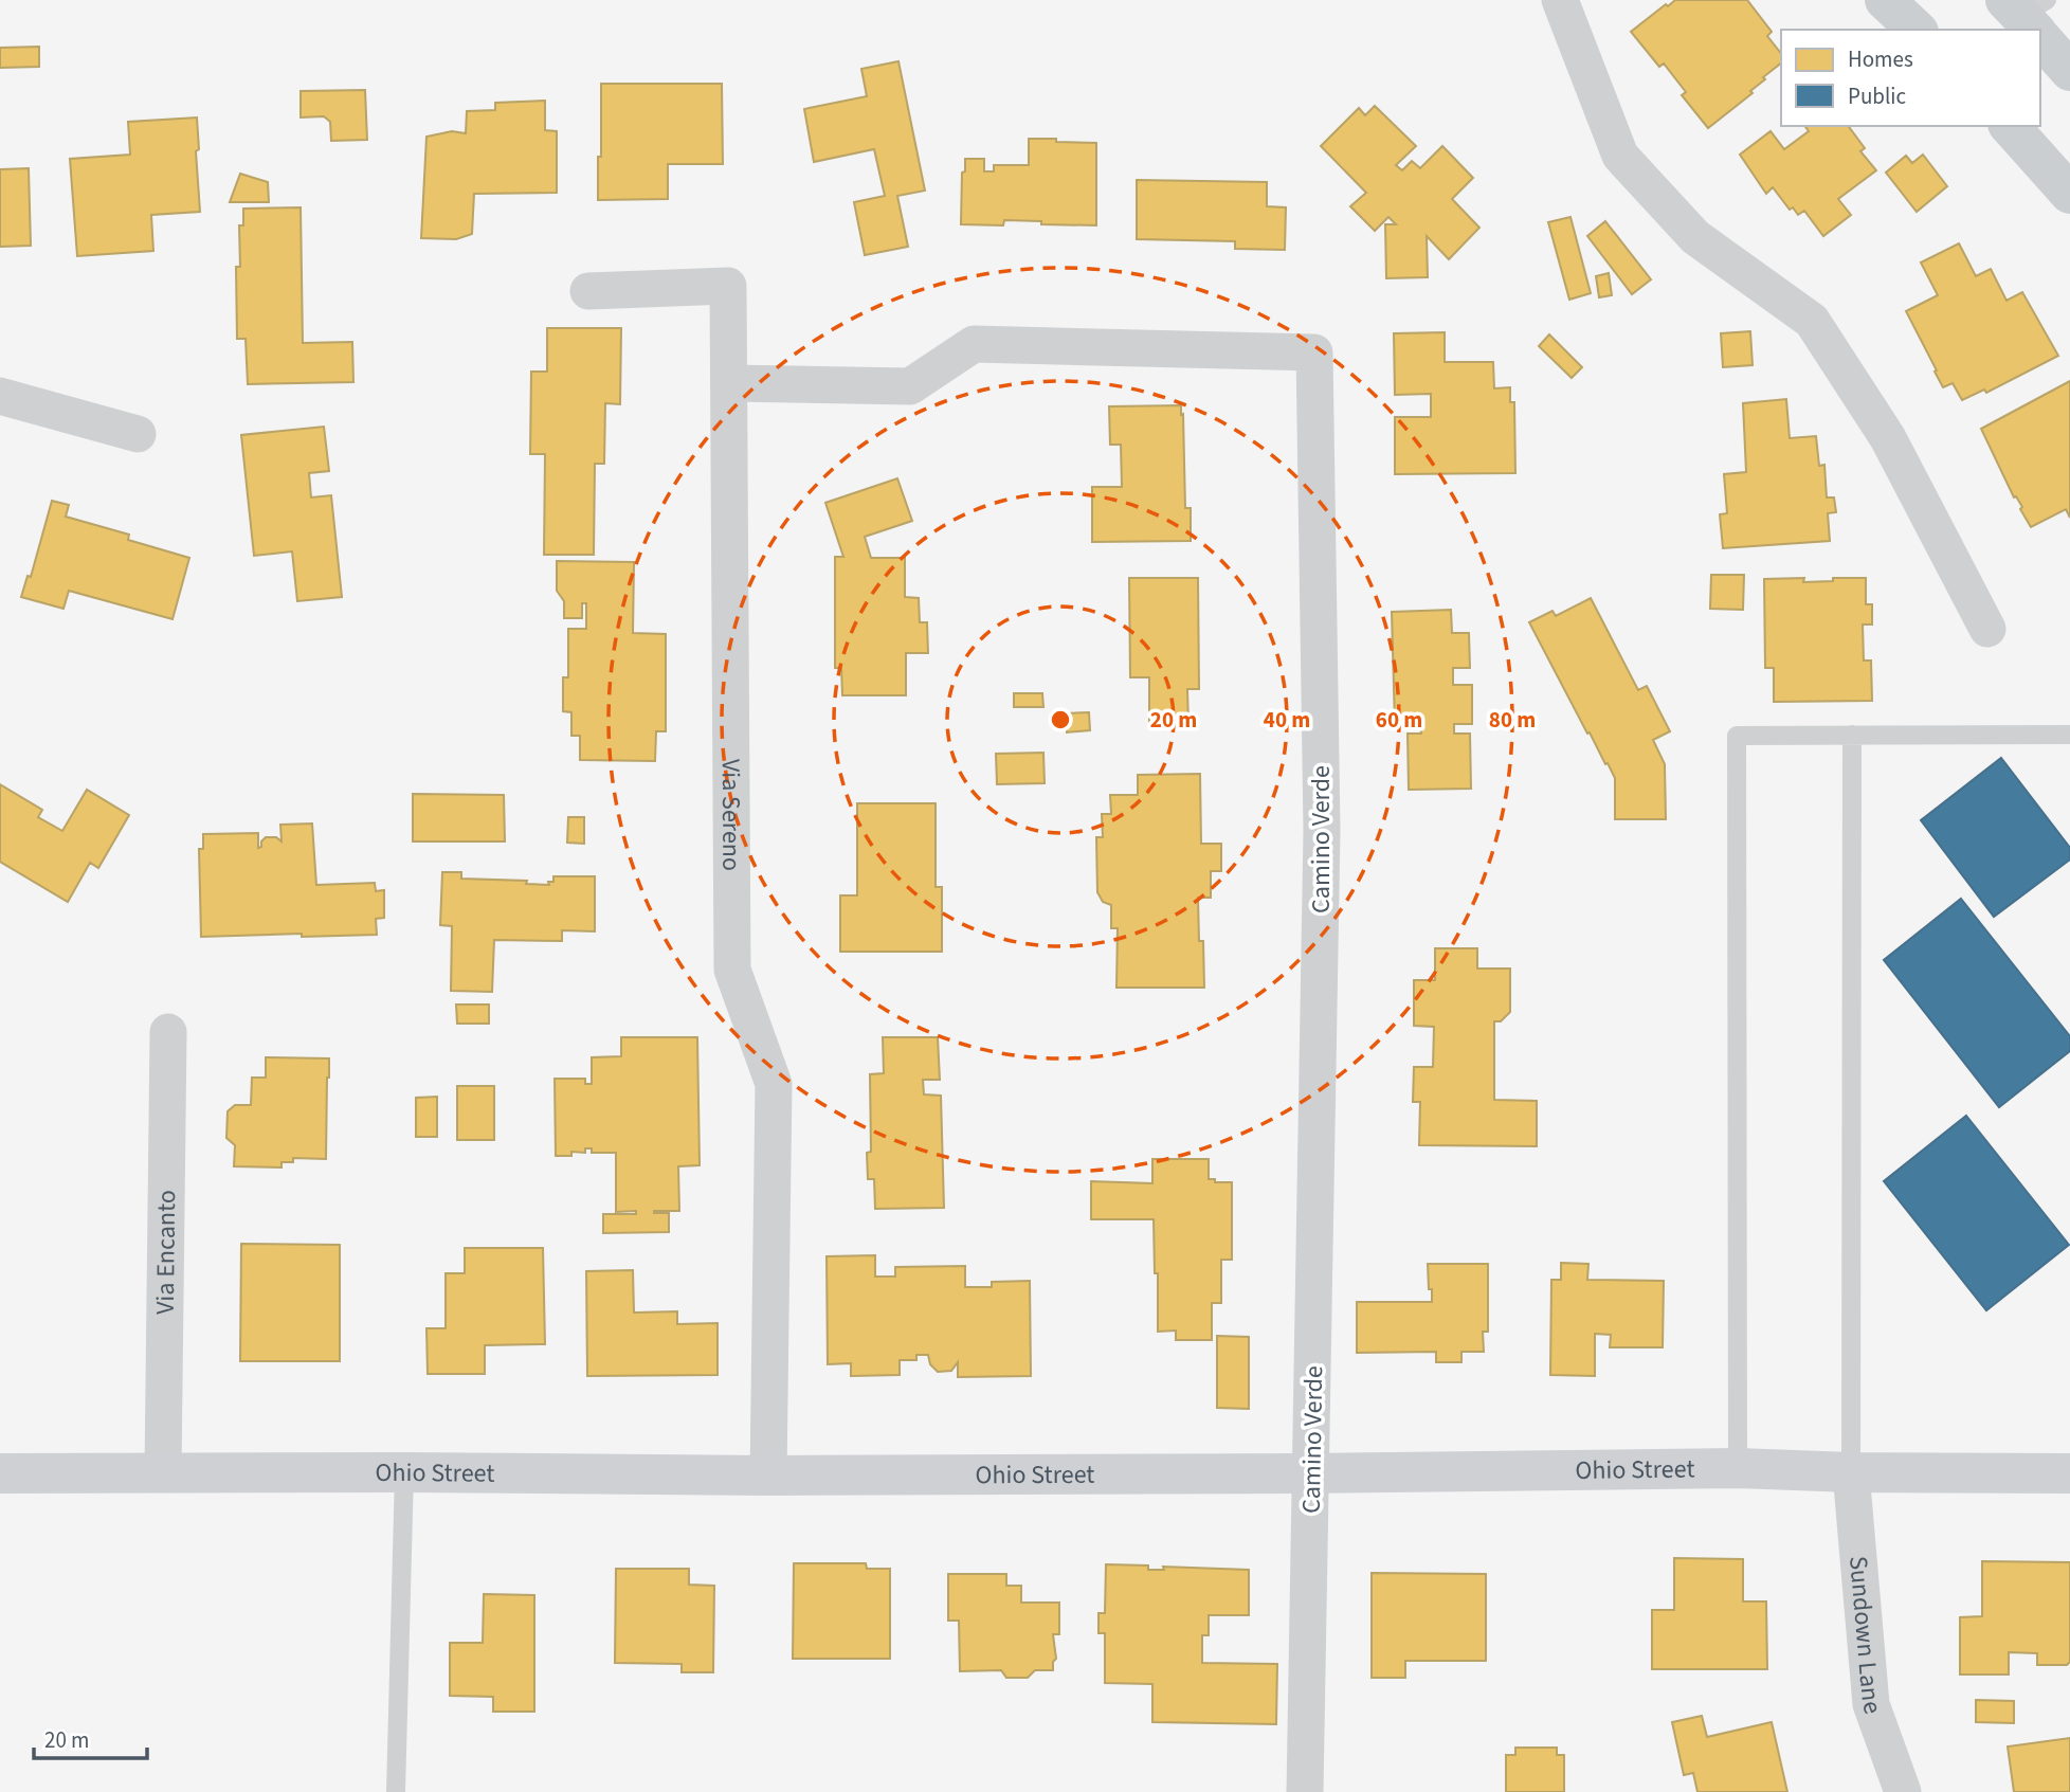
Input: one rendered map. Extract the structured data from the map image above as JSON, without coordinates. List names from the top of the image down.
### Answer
{
  "streets": {
    "street": [
      "Via Sereno",
      "Camino Verde",
      "Via Encanto",
      "Ohio Street",
      "Sundown Lane"
    ]
  },
  "crossings": [
    ["Via Sereno", "Camino Verde"],
    ["Via Sereno", "Ohio Street"],
    ["Camino Verde", "Ohio Street"],
    ["Via Encanto", "Ohio Street"],
    ["Ohio Street", "Sundown Lane"]
  ],
  "legend": ["Homes", "Public"],
  "scale_bar": "20 m",
  "rings": [
    "20 m",
    "40 m",
    "60 m",
    "80 m"
  ]
}
